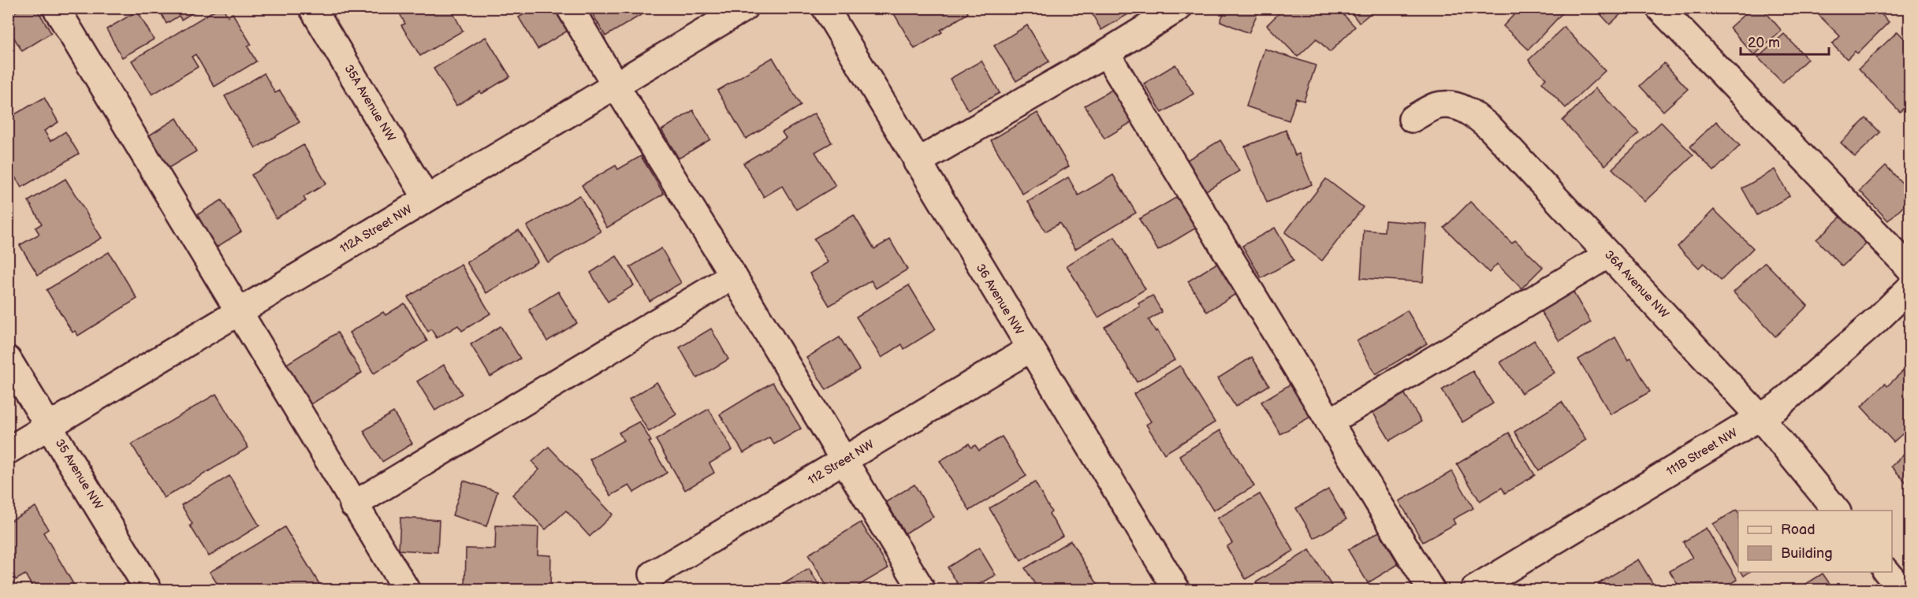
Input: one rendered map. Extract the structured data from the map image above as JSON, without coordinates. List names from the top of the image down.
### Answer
{
  "streets": {
    "street": [
      "35A Avenue NW",
      "112A Street NW",
      "36A Avenue NW",
      "36 Avenue NW",
      "111B Street NW",
      "112 Street NW",
      "35 Avenue NW"
    ]
  },
  "crossings": [
    ["35A Avenue NW", "112A Street NW"],
    ["112A Street NW", "35 Avenue NW"],
    ["36A Avenue NW", "111B Street NW"],
    ["36 Avenue NW", "112 Street NW"]
  ],
  "legend": ["Road", "Building"],
  "scale_bar": "20 m"
}
